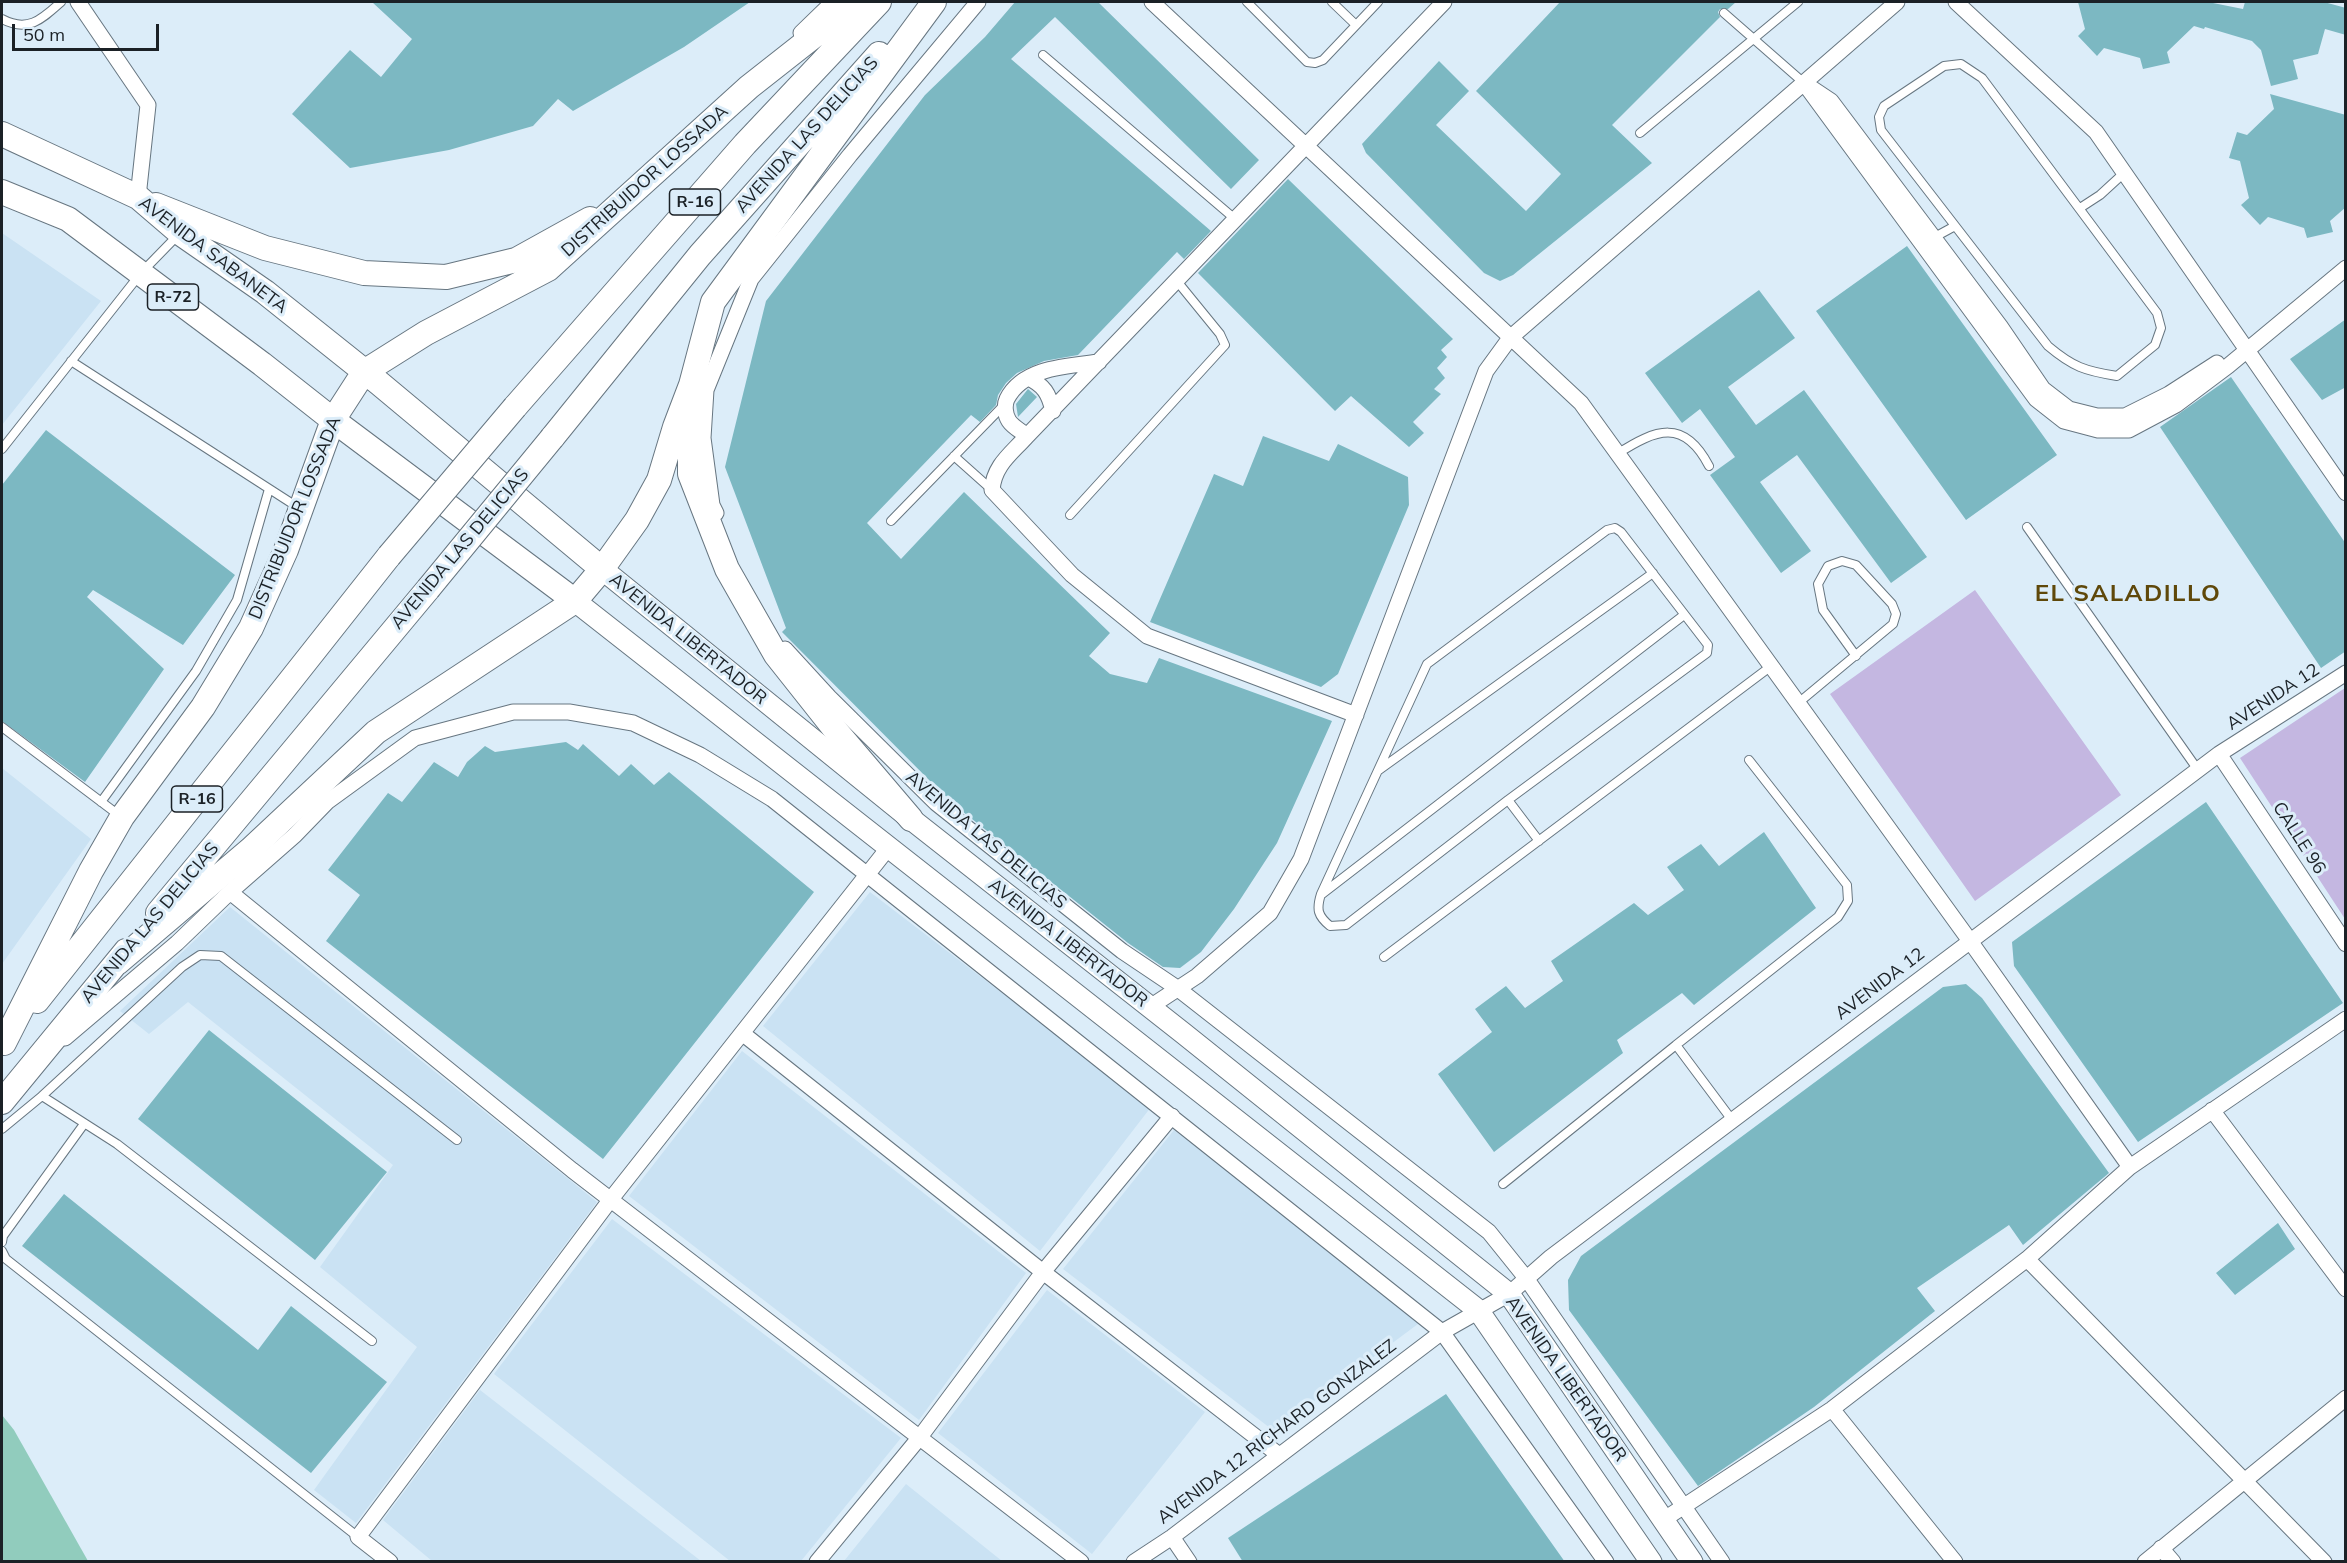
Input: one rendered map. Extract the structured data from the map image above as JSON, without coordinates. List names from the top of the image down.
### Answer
{
  "streets": {
    "main road": [
      "AVENIDA LAS DELICIAS",
      "DISTRIBUIDOR LOSSADA",
      "R-16",
      "AVENIDA SABANETA",
      "R-72",
      "AVENIDA LIBERTADOR"
    ],
    "street": ["AVENIDA 12", "CALLE 96", "AVENIDA 12 RICHARD GONZALEZ"]
  },
  "crossings": [
    ["AVENIDA LAS DELICIAS", "DISTRIBUIDOR LOSSADA"],
    ["AVENIDA LAS DELICIAS", "AVENIDA 12"],
    ["DISTRIBUIDOR LOSSADA", "AVENIDA SABANETA"],
    ["DISTRIBUIDOR LOSSADA", "R-72"],
    ["DISTRIBUIDOR LOSSADA", "AVENIDA LIBERTADOR"],
    ["AVENIDA SABANETA", "AVENIDA LIBERTADOR"],
    ["R-72", "AVENIDA LIBERTADOR"],
    ["AVENIDA LIBERTADOR", "AVENIDA 12"],
    ["AVENIDA 12", "CALLE 96"],
    ["AVENIDA 12", "AVENIDA 12 RICHARD GONZALEZ"]
  ],
  "districts": ["EL SALADILLO"],
  "scale_bar": "50 m"
}
